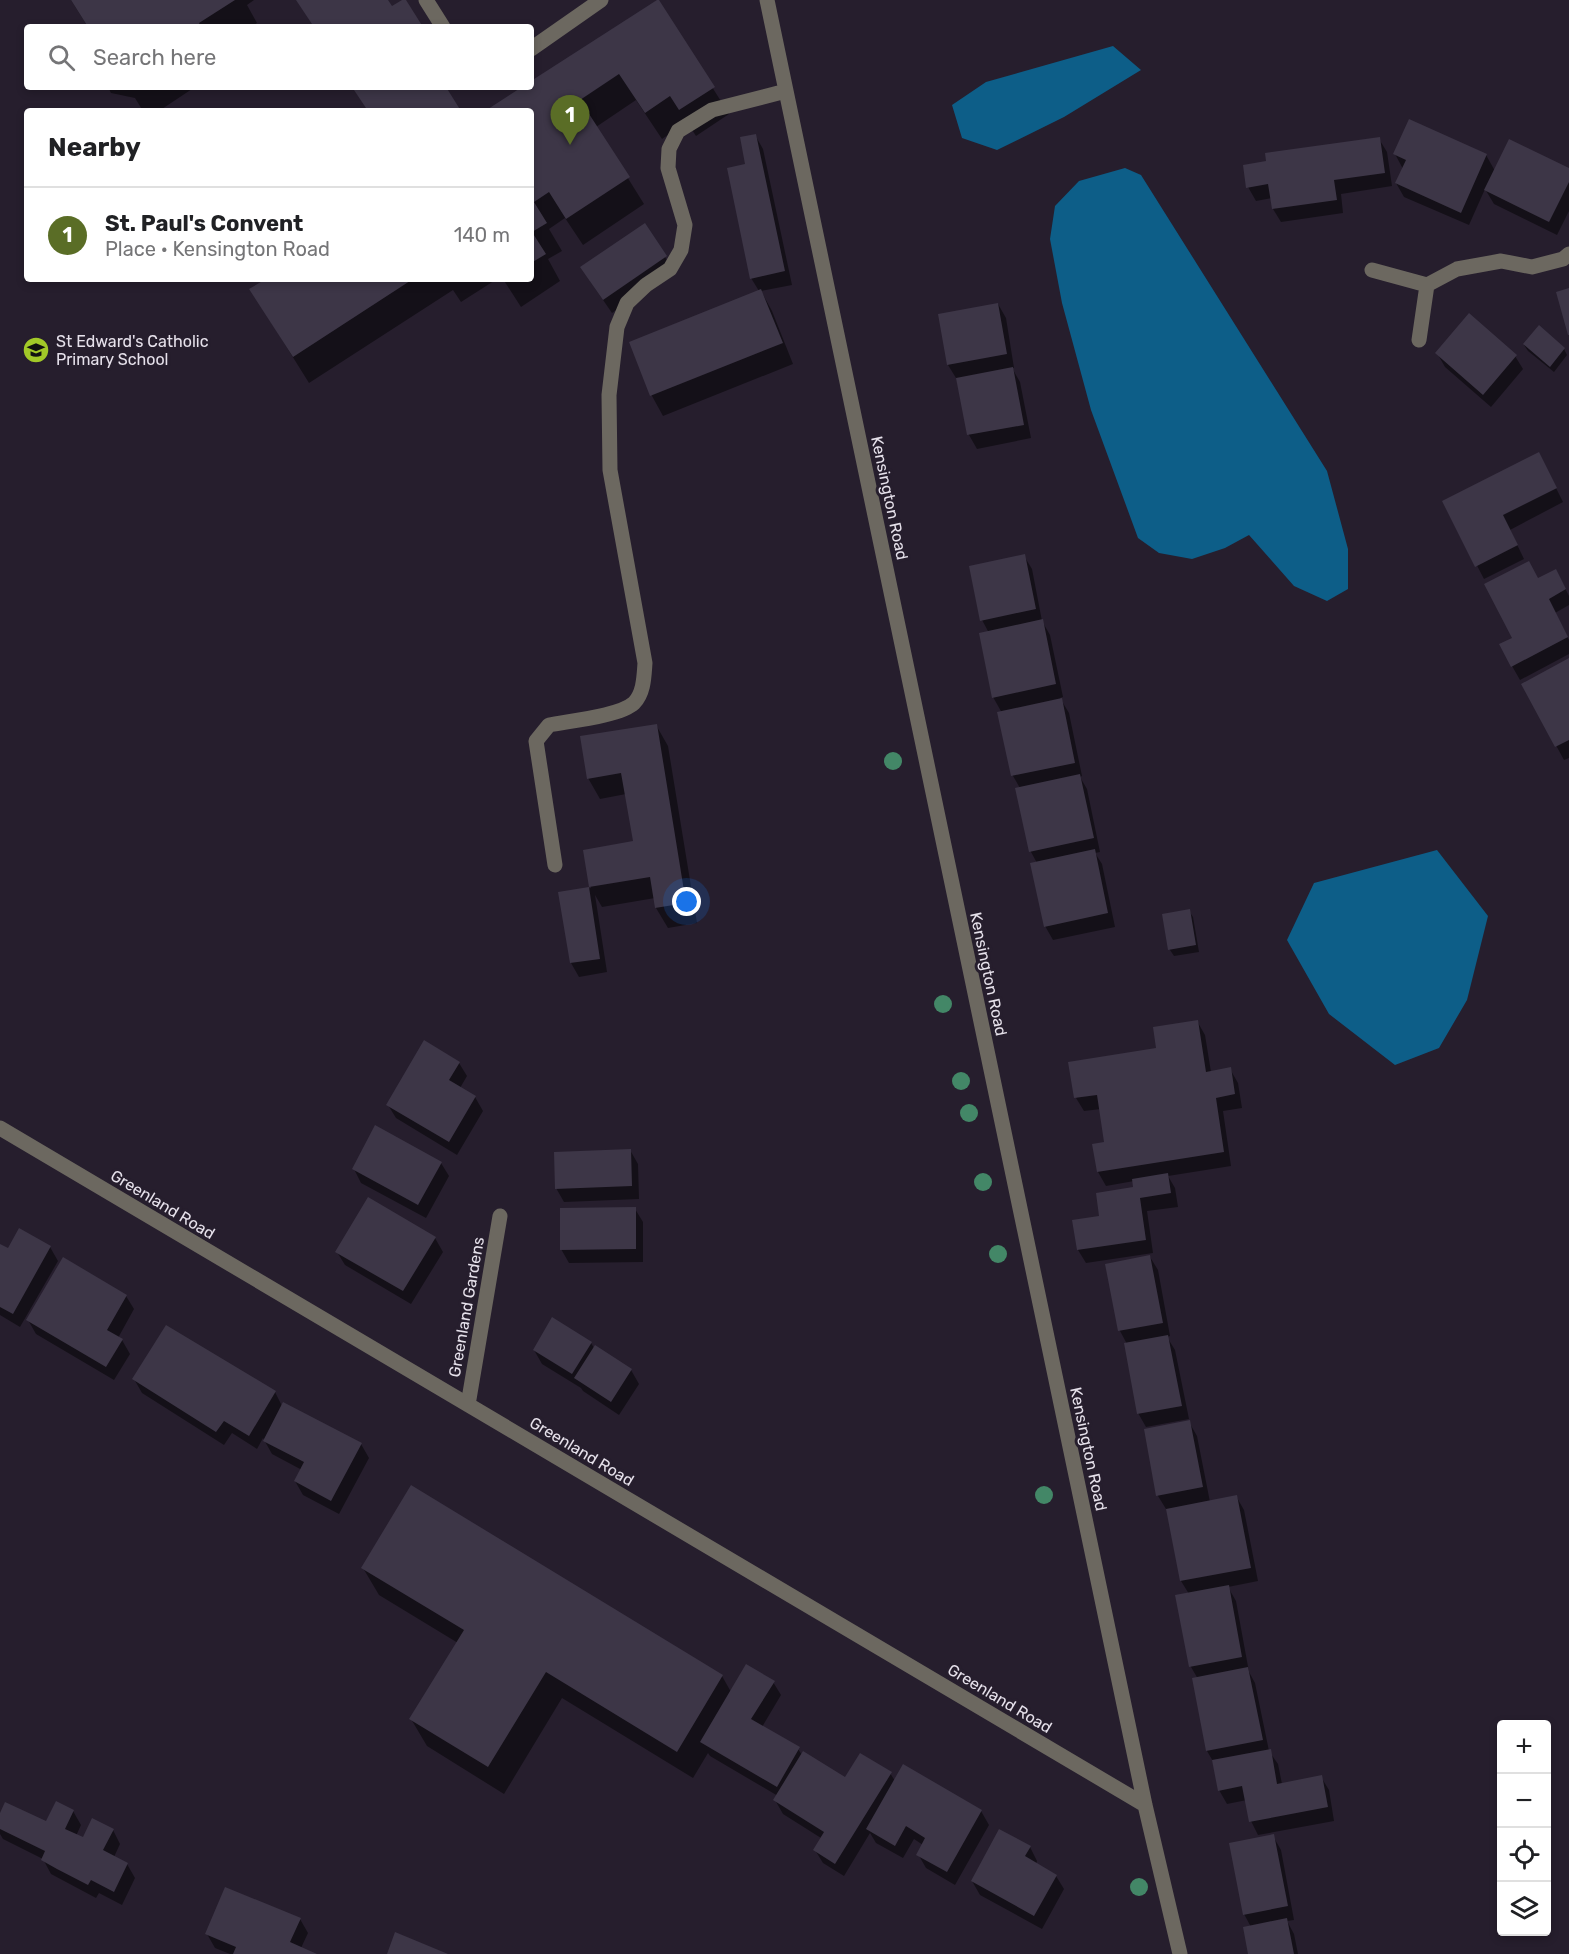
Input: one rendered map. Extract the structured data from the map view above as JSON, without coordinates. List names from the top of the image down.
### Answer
{
  "streets": {
    "street": ["Kensington Road", "Greenland Road", "Greenland Gardens"]
  },
  "crossings": [
    ["Kensington Road", "Greenland Road"],
    ["Greenland Road", "Greenland Gardens"]
  ],
  "places": {
    "school or university": ["St Edward's Catholic Primary School"]
  },
  "page": {
    "search": "Search here",
    "pins": "1",
    "heading": "Nearby",
    "list": [
      {
        "mark": "1",
        "name": "St. Paul's Convent",
        "note": "Place · Kensington Road",
        "value": "140 m"
      }
    ],
    "map_buttons": ["+", "−"]
  }
}
